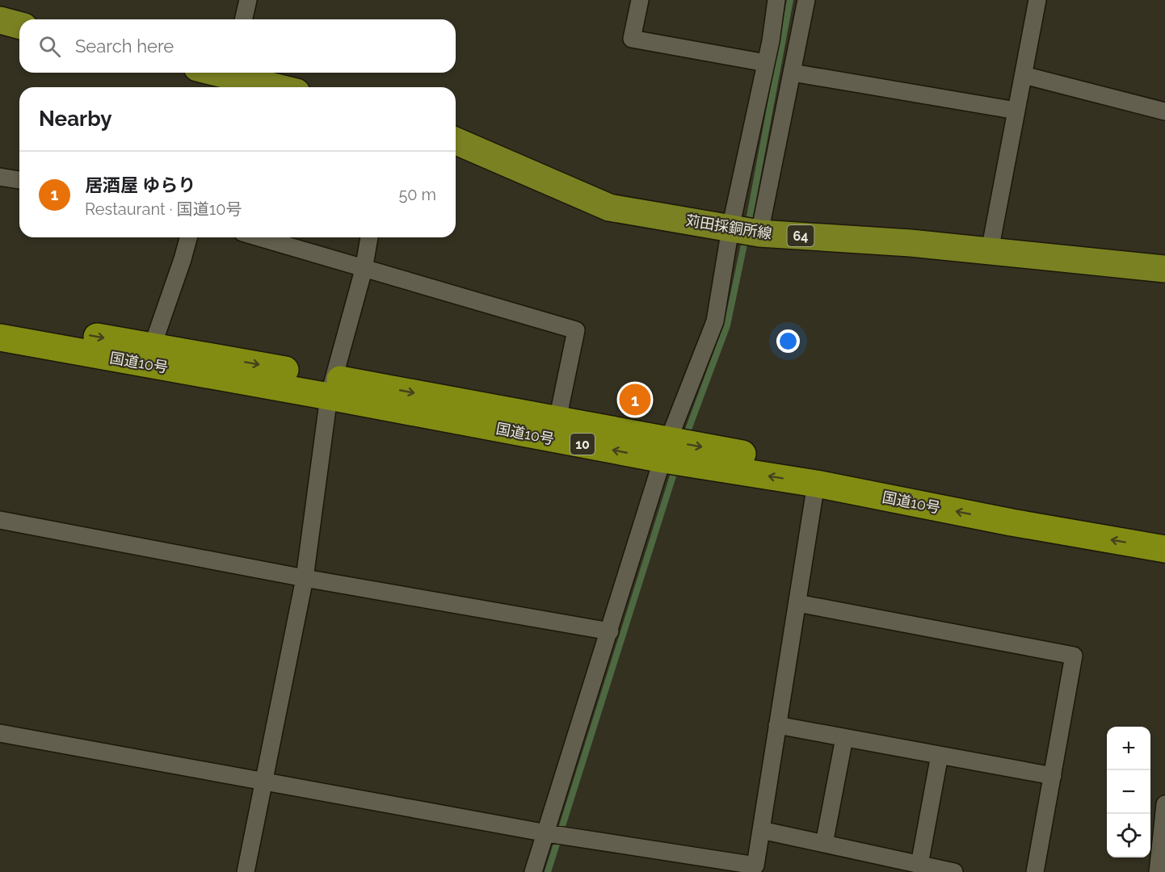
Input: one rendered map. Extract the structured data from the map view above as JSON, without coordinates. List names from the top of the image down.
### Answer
{
  "streets": {
    "highway": ["国道10号", "10"],
    "main road": ["苅田採銅所線", "64"]
  },
  "page": {
    "search": "Search here",
    "heading": "Nearby",
    "list": [
      {
        "mark": "1",
        "name": "居酒屋 ゆらり",
        "note": "Restaurant · 国道10号",
        "value": "50 m"
      }
    ],
    "pins": "1",
    "map_buttons": ["+", "−"]
  }
}
